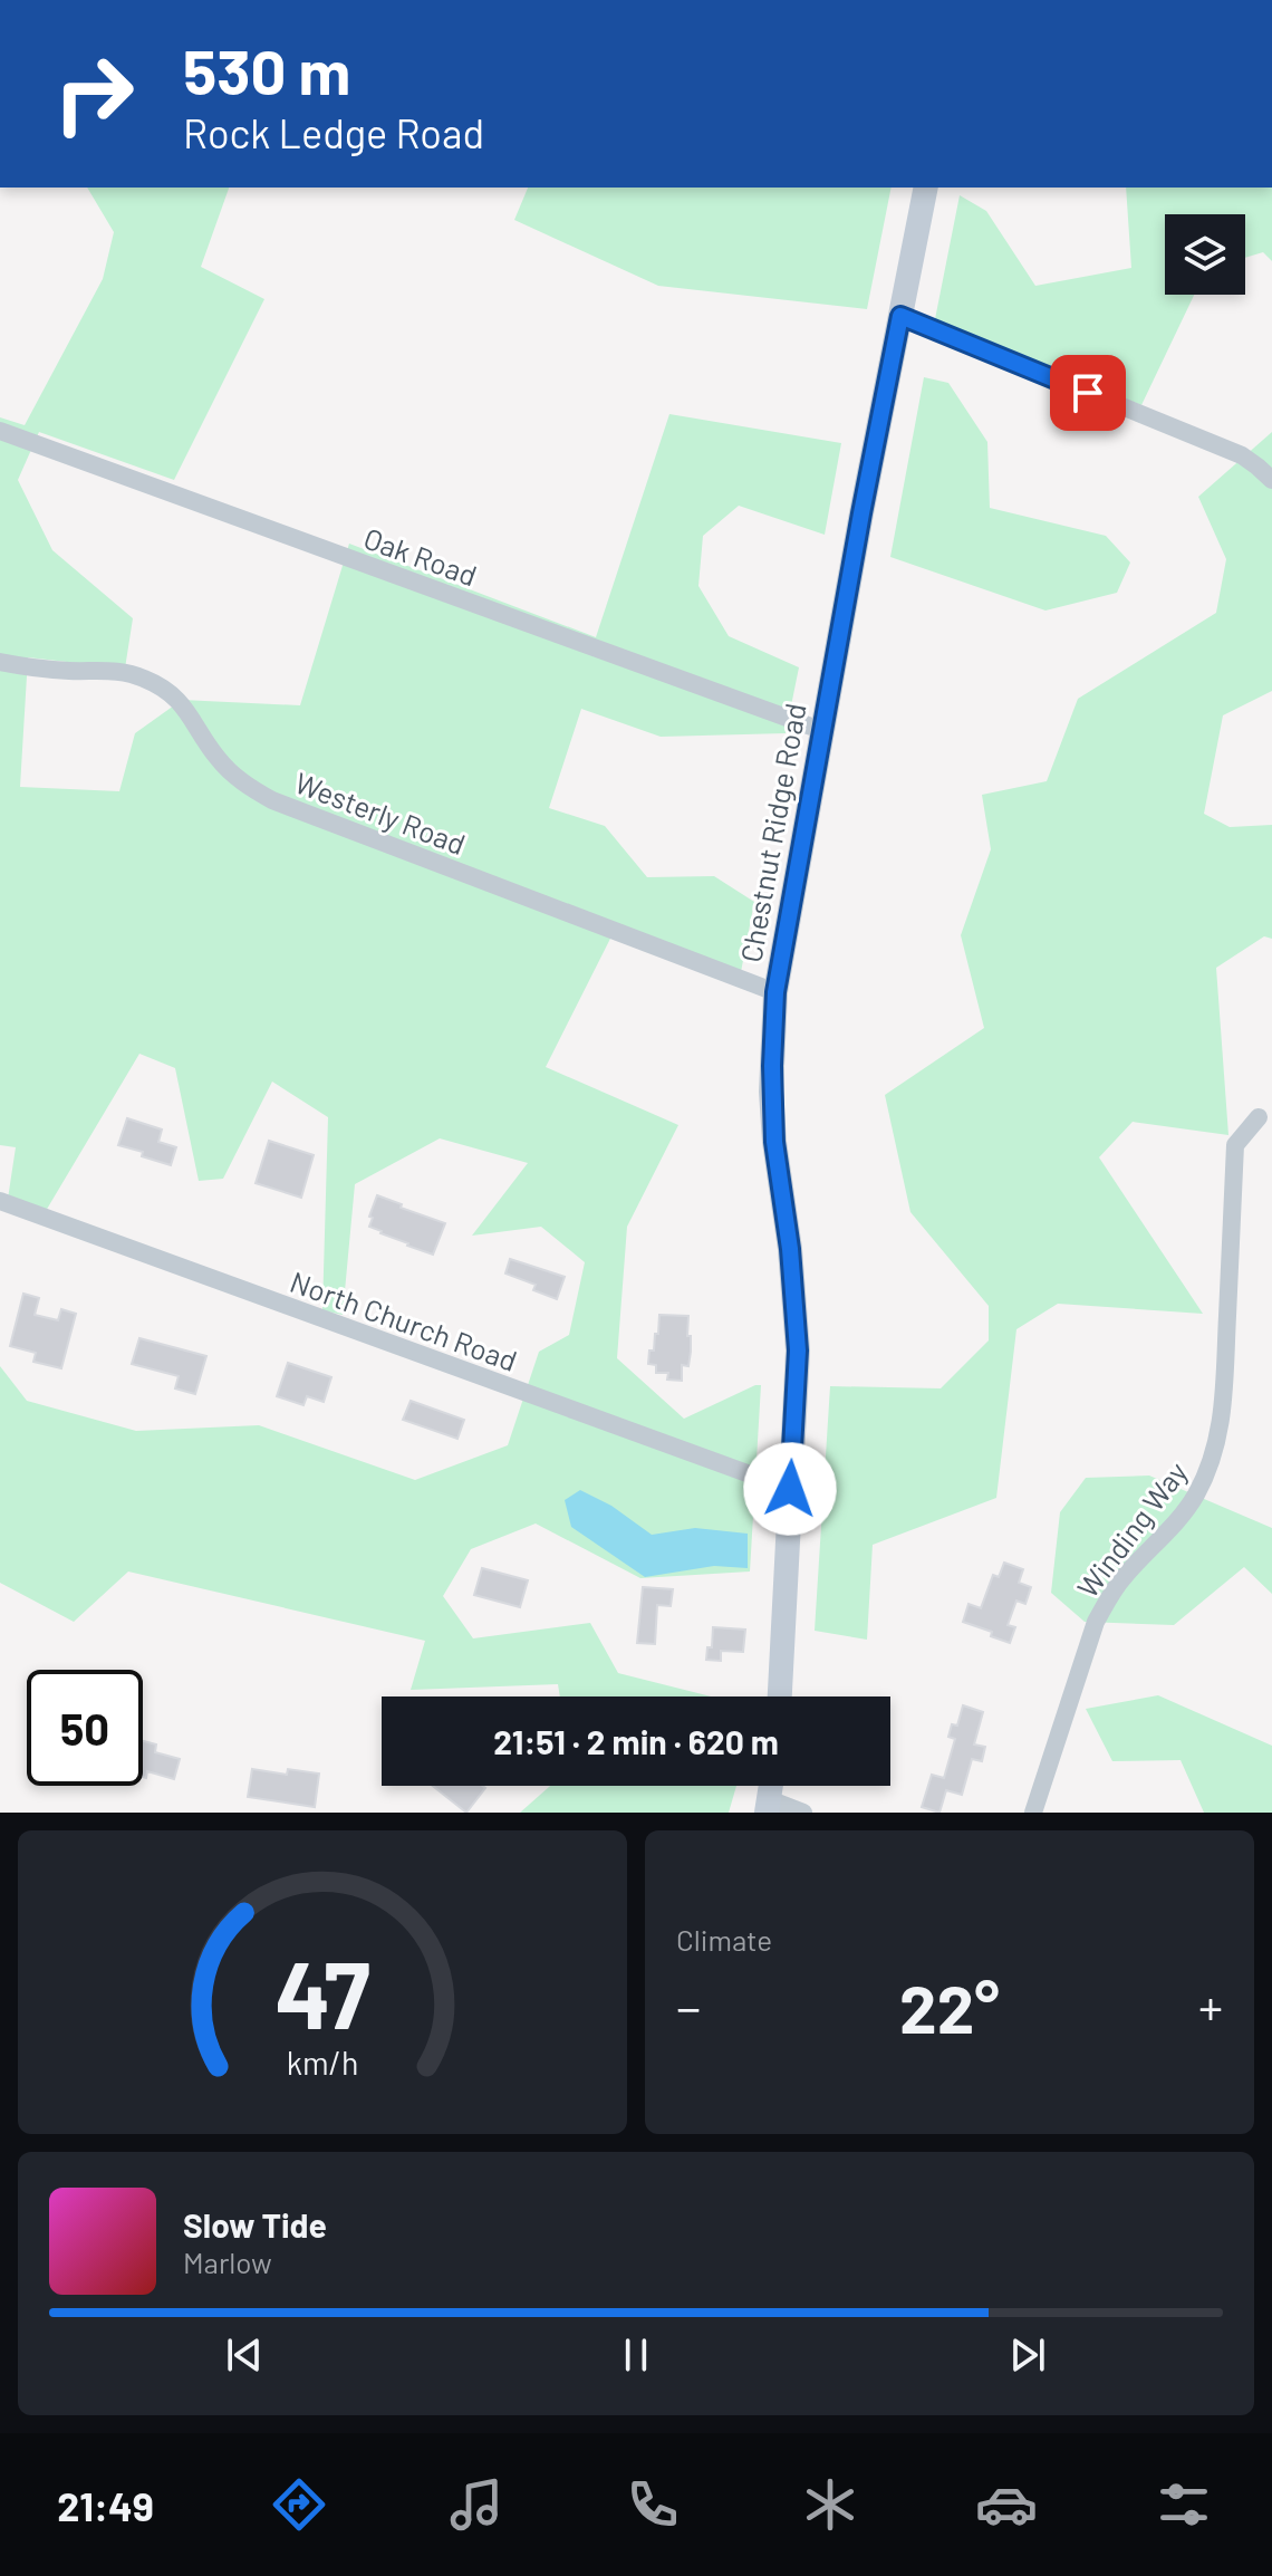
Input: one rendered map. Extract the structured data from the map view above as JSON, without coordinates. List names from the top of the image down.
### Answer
{
  "streets": {
    "main road": ["Chestnut Ridge Road"],
    "street": [
      "Oak Road",
      "Westerly Road",
      "North Church Road",
      "Winding Way"
    ]
  },
  "crossings": [
    ["Oak Road", "Chestnut Ridge Road"],
    ["Westerly Road", "Chestnut Ridge Road"],
    ["Chestnut Ridge Road", "North Church Road"]
  ],
  "page": {
    "turn": ["530 m", "Rock Ledge Road"],
    "limit": "50",
    "trip": "21:51 · 2 min · 620 m",
    "tile": "Climate",
    "heat": ["−", "22°", "+"],
    "song": ["Slow Tide", "Marlow"],
    "tabs": "21:49",
    "gauge": ["47", "km/h"]
  }
}
